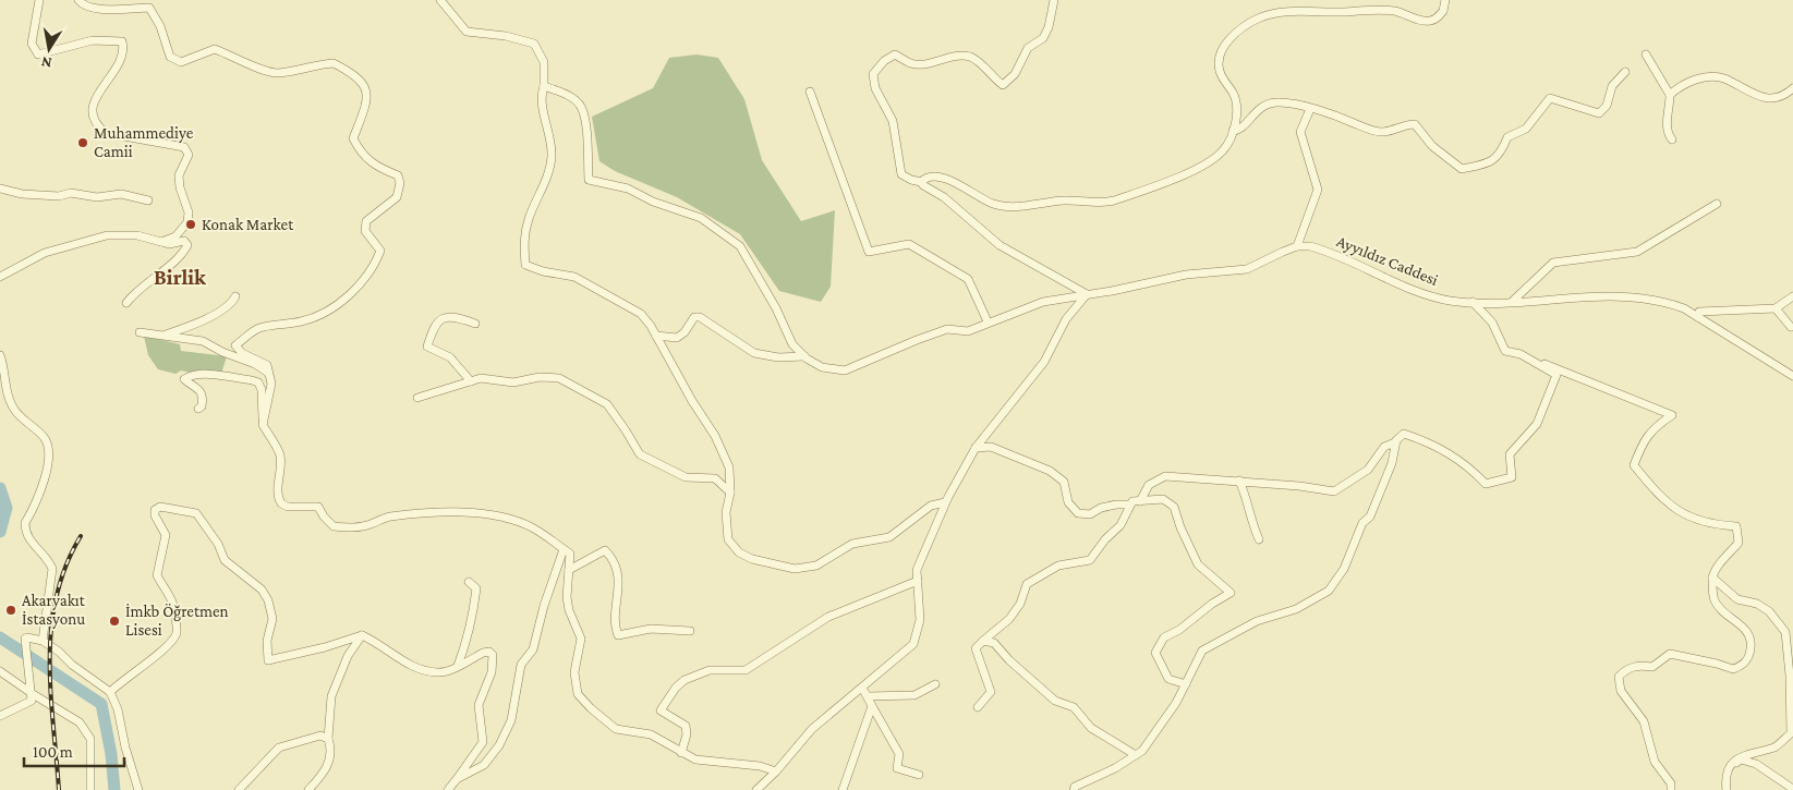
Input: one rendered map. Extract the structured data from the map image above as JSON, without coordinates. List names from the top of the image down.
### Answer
{
  "streets": {
    "street": ["Ayyıldız Caddesi"]
  },
  "districts": ["Birlik"],
  "places": [
    "Muhammediye Camii",
    "Konak Market",
    "Akaryakıt İstasyonu",
    "İmkb Öğretmen Lisesi"
  ],
  "scale_bar": "100 m",
  "north": "bottom"
}
